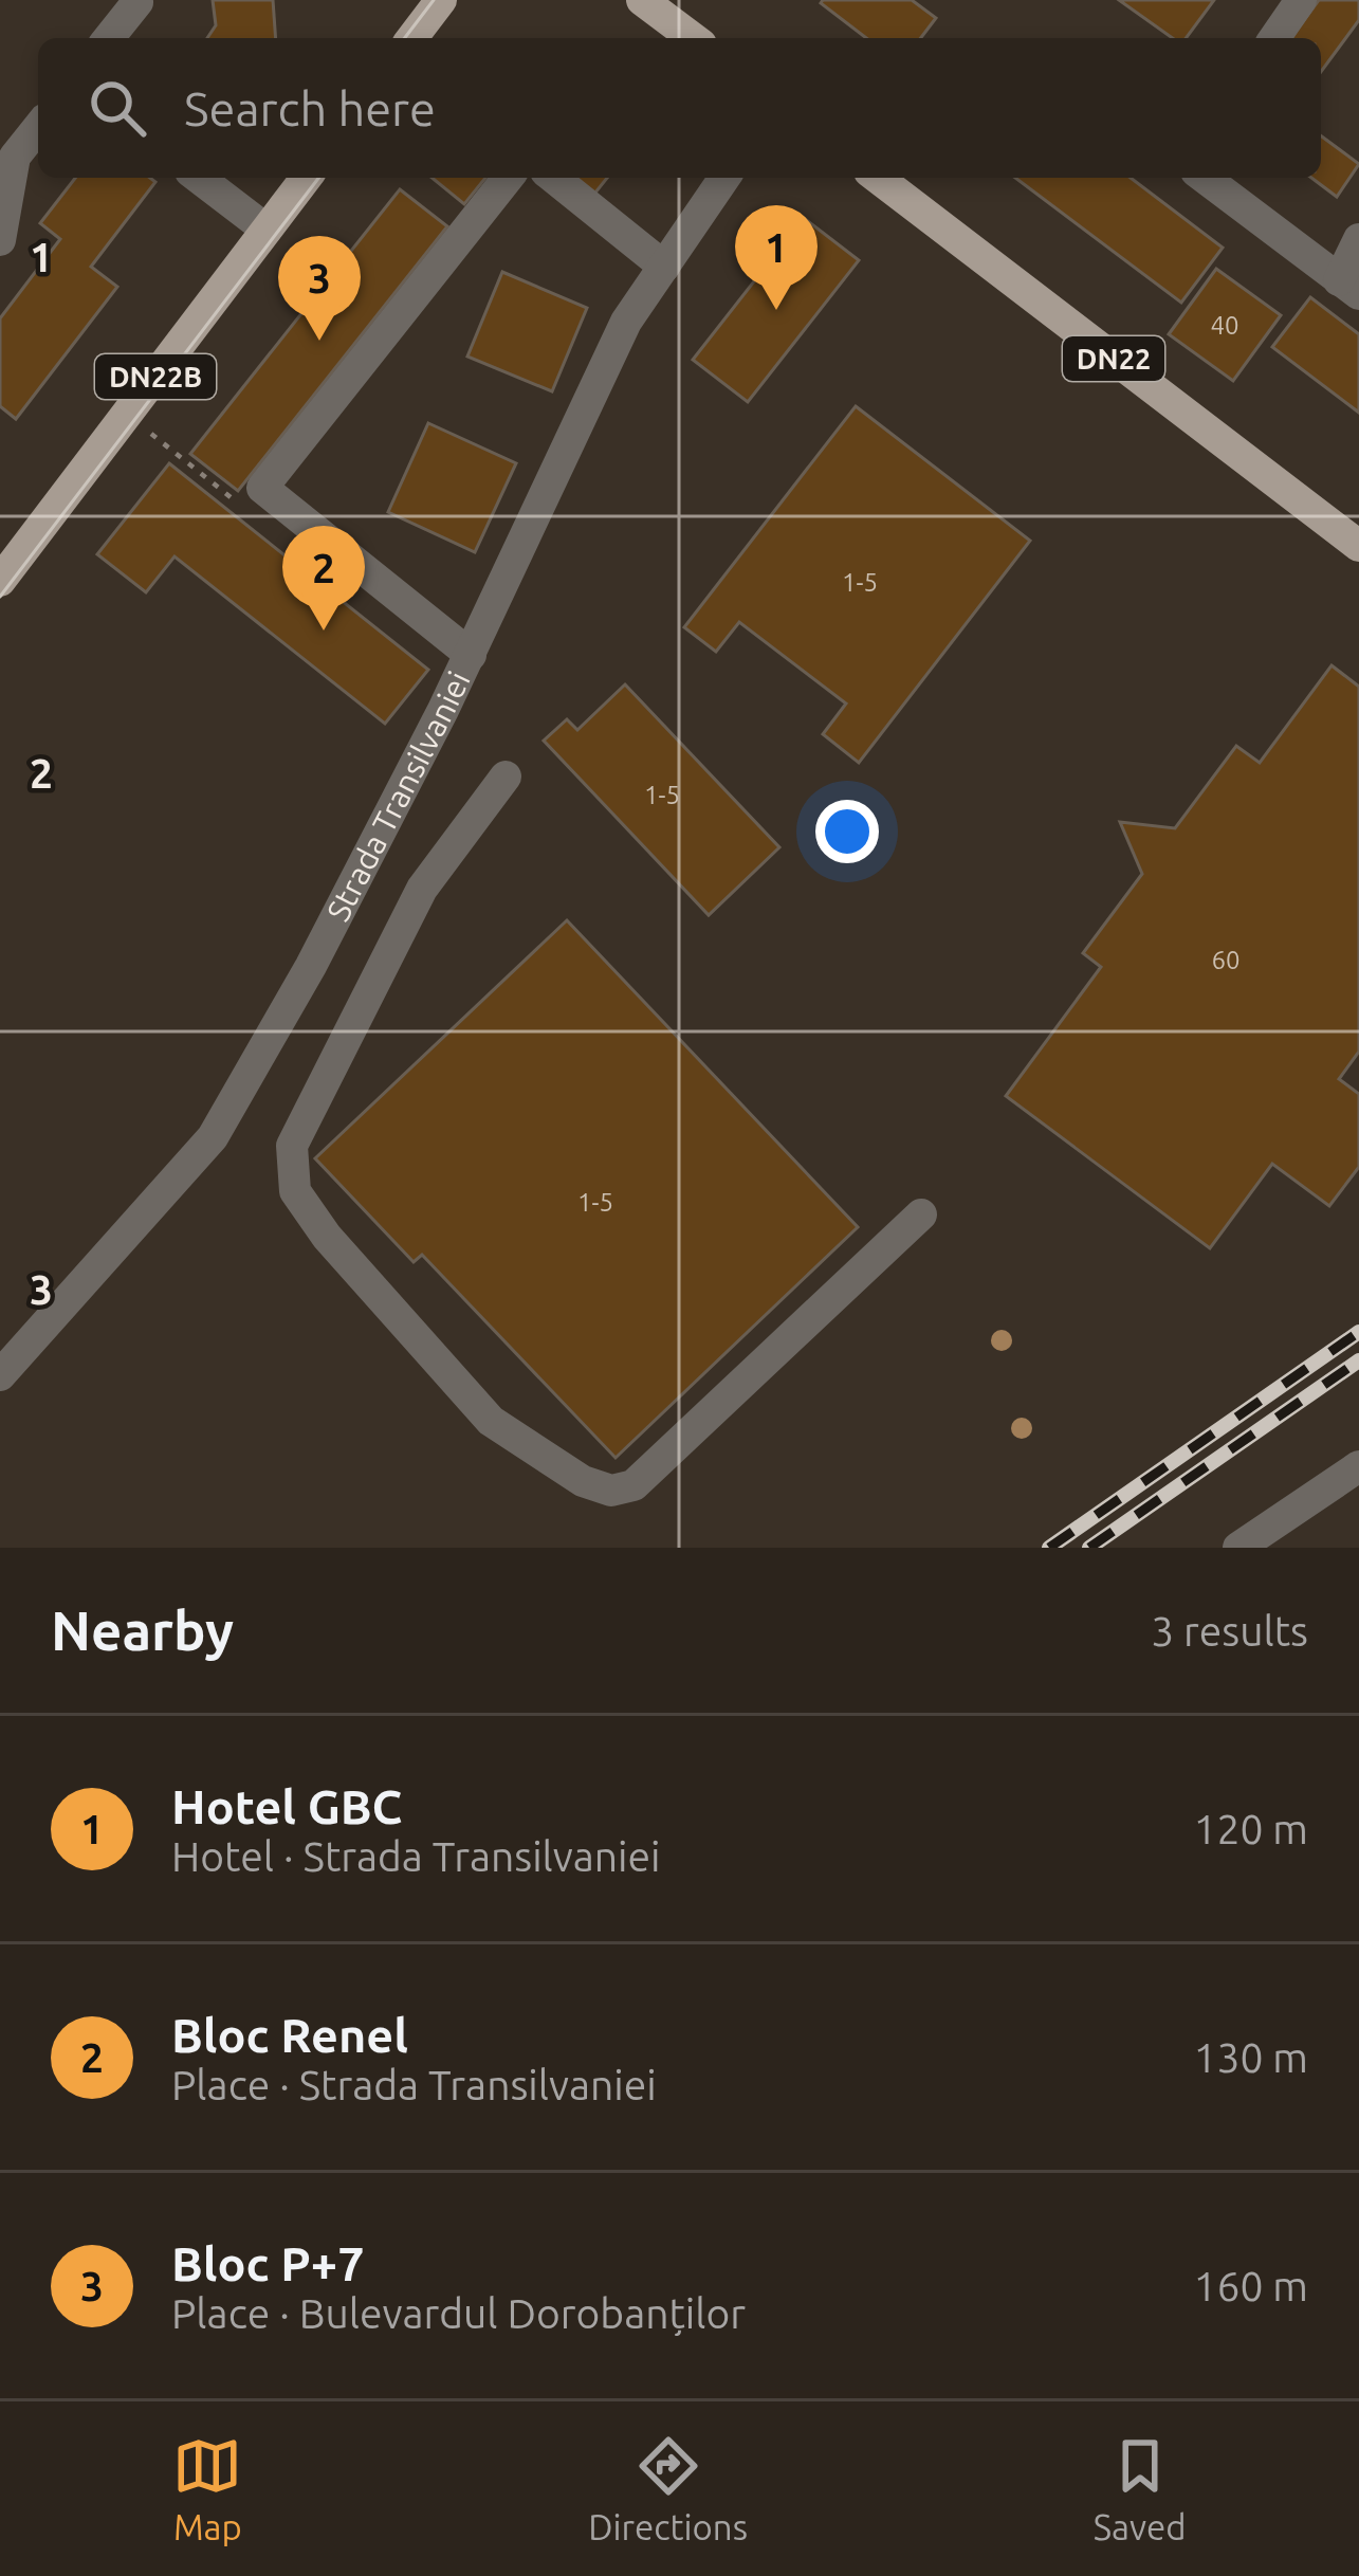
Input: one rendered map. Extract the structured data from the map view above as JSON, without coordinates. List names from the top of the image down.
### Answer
{
  "streets": {
    "main road": ["DN22", "DN22B"],
    "street": ["Strada Transilvaniei"]
  },
  "house_numbers": [
    "40",
    "1-5",
    "1-5",
    "60",
    "1-5"
  ],
  "page": {
    "search": "Search here",
    "pins": ["1", "3", "2"],
    "heading": ["Nearby", "3 results"],
    "list": [
      {
        "mark": "1",
        "name": "Hotel GBC",
        "note": "Hotel · Strada Transilvaniei",
        "value": "120 m"
      },
      {
        "mark": "2",
        "name": "Bloc Renel",
        "note": "Place · Strada Transilvaniei",
        "value": "130 m"
      },
      {
        "mark": "3",
        "name": "Bloc P+7",
        "note": "Place · Bulevardul Dorobanților",
        "value": "160 m"
      }
    ],
    "nav": ["Map", "Directions", "Saved"]
  },
  "grid": {
    "rows": ["1", "2", "3"]
  }
}
